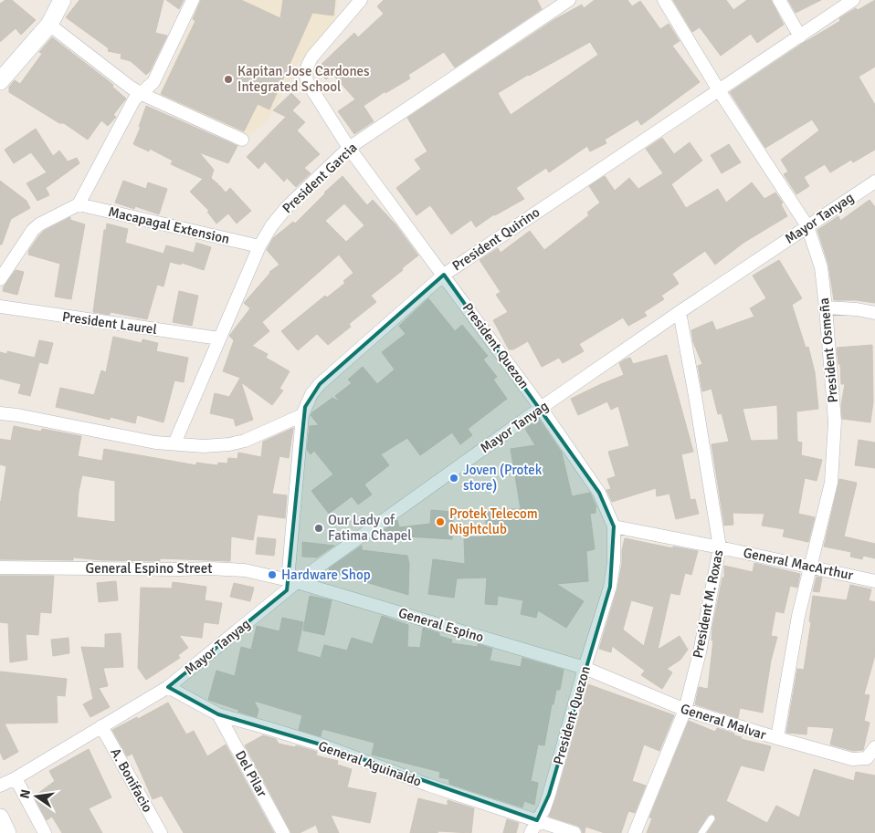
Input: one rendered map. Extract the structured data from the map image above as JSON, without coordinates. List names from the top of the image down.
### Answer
{
  "streets": {
    "street": [
      "President Garcia",
      "Mayor Tanyag",
      "Macapagal Extension",
      "President Quirino",
      "President Laurel",
      "President Quezon",
      "President Osmeña",
      "General MacArthur",
      "General Espino Street",
      "President M. Roxas",
      "General Espino",
      "General Malvar",
      "General Aguinaldo",
      "Del Pilar",
      "A. Bonifacio"
    ]
  },
  "crossings": [
    ["President Garcia", "Macapagal Extension"],
    ["President Garcia", "President Laurel"],
    ["President Garcia", "President Quezon"],
    ["Mayor Tanyag", "President Quirino"],
    ["Mayor Tanyag", "President Quezon"],
    ["Mayor Tanyag", "President Osmeña"],
    ["Mayor Tanyag", "General Espino Street"],
    ["Mayor Tanyag", "President M. Roxas"],
    ["Mayor Tanyag", "General Espino"],
    ["Mayor Tanyag", "General Aguinaldo"],
    ["Mayor Tanyag", "A. Bonifacio"],
    ["President Quirino", "President Quezon"],
    ["President Quirino", "President Osmeña"],
    ["President Quirino", "General Espino Street"],
    ["President Quirino", "General Espino"],
    ["President Quezon", "General MacArthur"],
    ["President Quezon", "General Espino"],
    ["President Quezon", "General Malvar"],
    ["President Quezon", "General Aguinaldo"],
    ["President Osmeña", "General MacArthur"],
    ["President Osmeña", "General Malvar"],
    ["General MacArthur", "President M. Roxas"],
    ["General Espino Street", "General Espino"],
    ["President M. Roxas", "General Malvar"],
    ["General Espino", "General Malvar"],
    ["General Aguinaldo", "Del Pilar"]
  ],
  "places": [
    "Kapitan Jose Cardones Integrated School",
    "Joven (Protek store)",
    "Protek Telecom Nightclub",
    "Our Lady of Fatima Chapel",
    "Hardware Shop"
  ],
  "north": "left"
}
